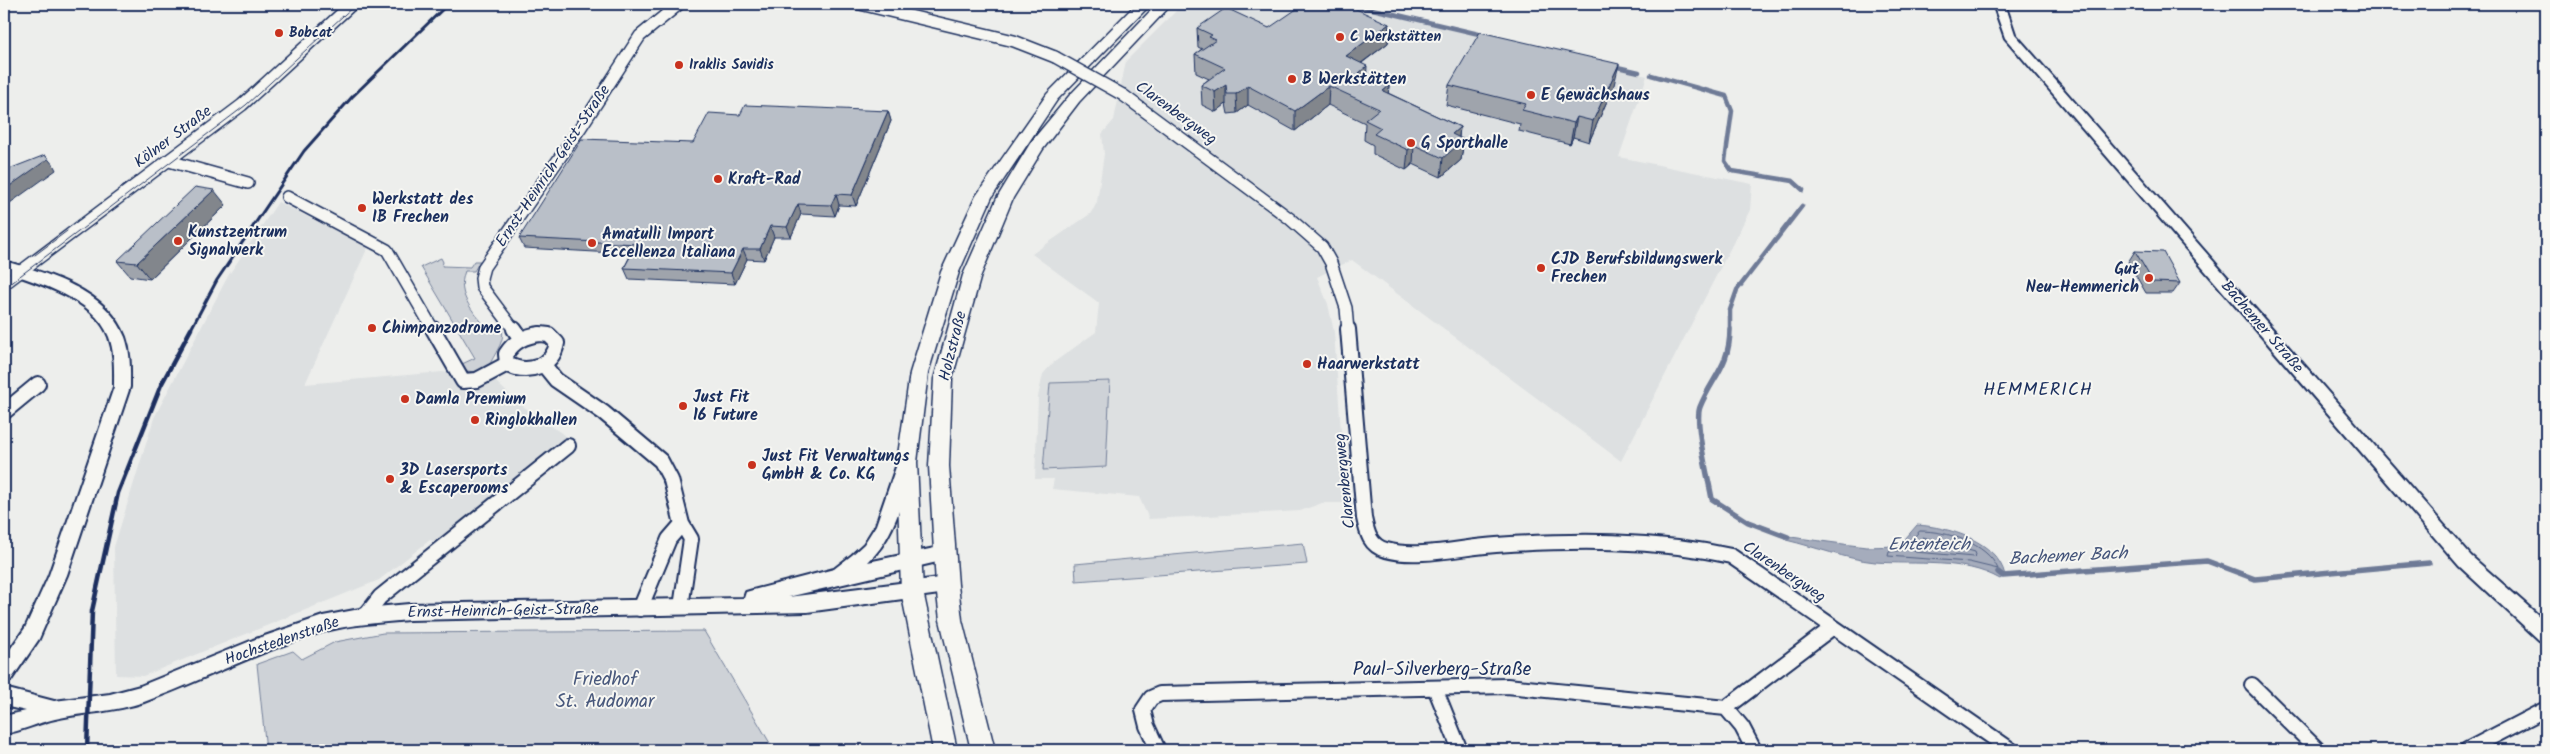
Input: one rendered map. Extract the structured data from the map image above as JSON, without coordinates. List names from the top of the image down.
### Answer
{
  "streets": {
    "main road": ["Holzstraße"],
    "street": [
      "Clarenbergweg",
      "Kölner Straße",
      "Ernst-Heinrich-Geist-Straße",
      "Bachemer Straße",
      "Hochstedenstraße",
      "Paul-Silverberg-Straße"
    ]
  },
  "crossings": [
    ["Ernst-Heinrich-Geist-Straße", "Holzstraße"],
    ["Ernst-Heinrich-Geist-Straße", "Hochstedenstraße"]
  ],
  "districts": ["HEMMERICH"],
  "water": ["Ententeich", "Bachemer Bach"],
  "parks": ["Friedhof St. Audomar"],
  "places": [
    "Bobcat",
    "C Werkstätten",
    "Iraklis Savidis",
    "B Werkstätten",
    "E Gewächshaus",
    "G Sporthalle",
    "Kraft-Rad",
    "Werkstatt des IB Frechen",
    "Kunstzentrum Signalwerk",
    "Amatulli Import Eccellenza Italiana",
    "CJD Berufsbildungswerk Frechen",
    "Gut Neu-Hemmerich",
    "Chimpanzodrome",
    "Haarwerkstatt",
    "Damla Premium",
    "Just Fit 16 Future",
    "Ringlokhallen",
    "Just Fit Verwaltungs GmbH & Co. KG",
    "3D Lasersports & Escaperooms"
  ]
}
